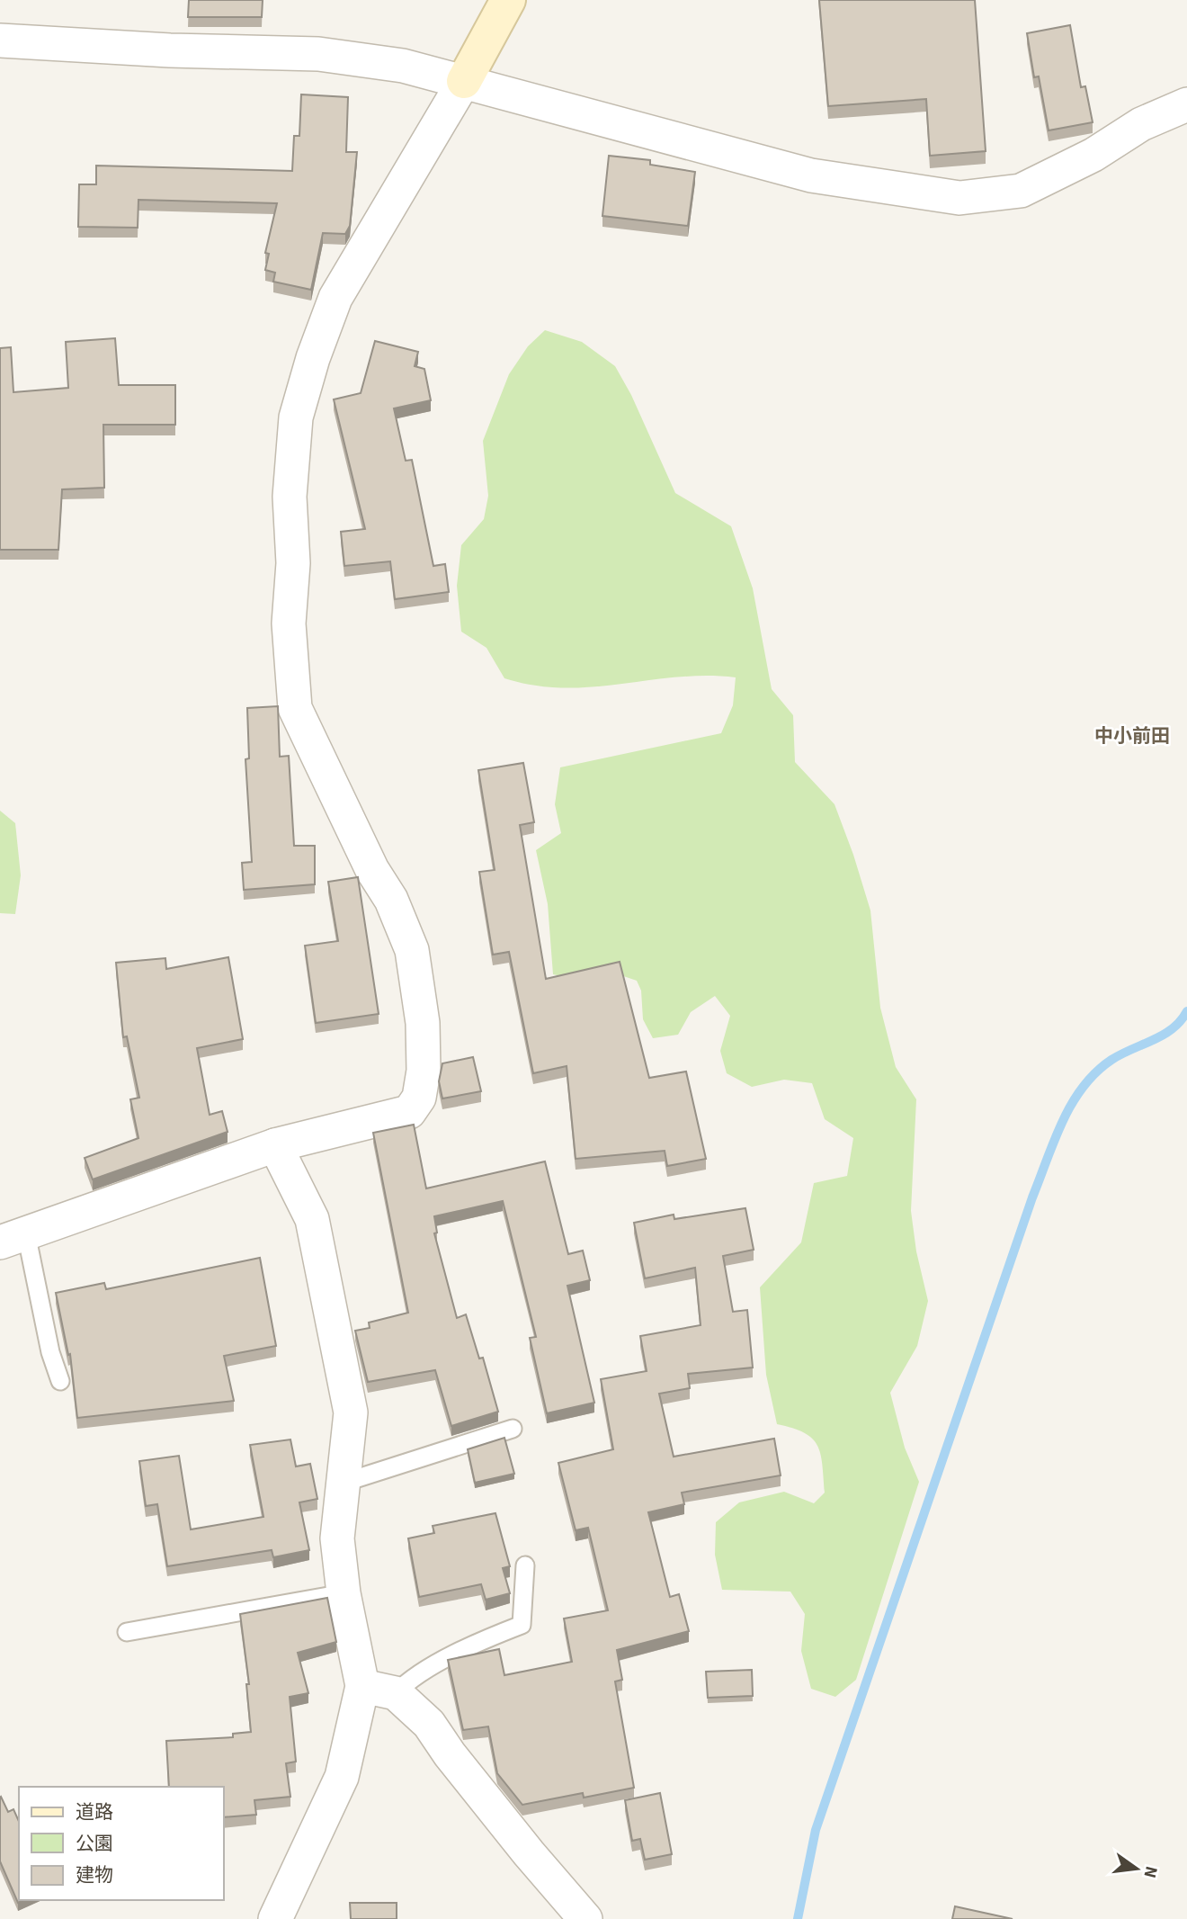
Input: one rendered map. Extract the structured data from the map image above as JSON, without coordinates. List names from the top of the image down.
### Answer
{
  "districts": ["中小前田"],
  "legend": ["道路", "公園", "建物"],
  "north": "right"
}
